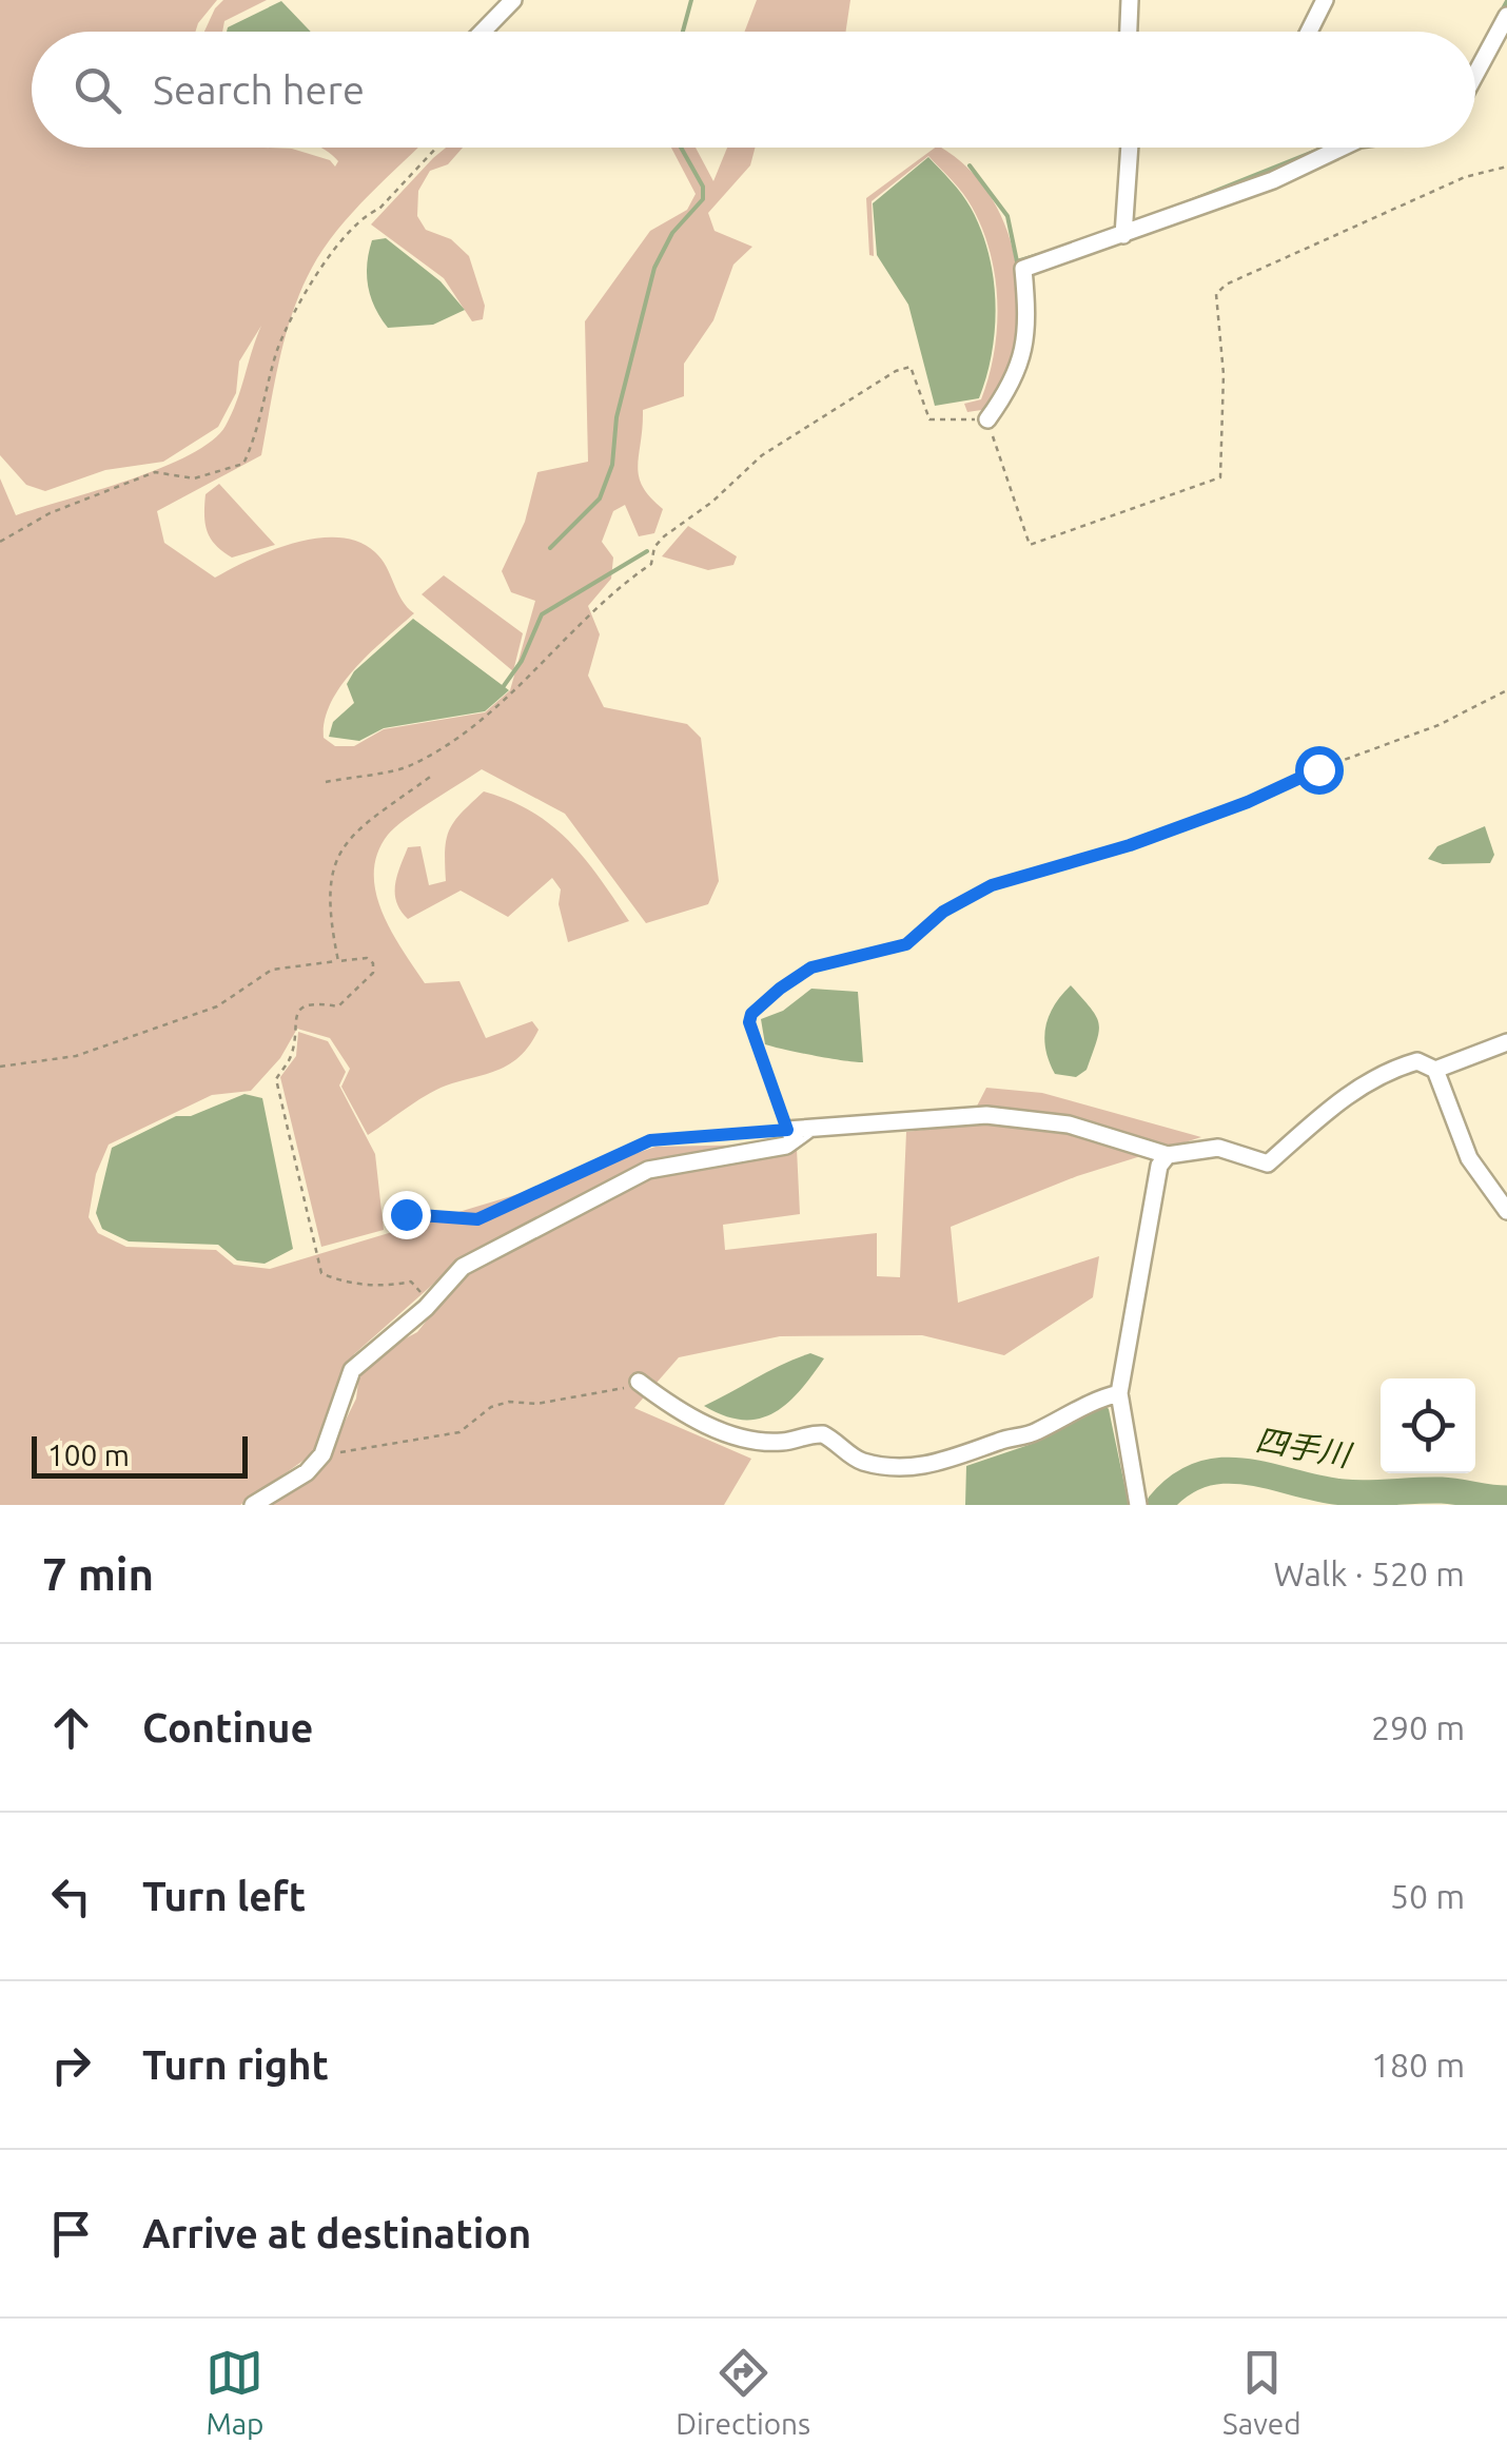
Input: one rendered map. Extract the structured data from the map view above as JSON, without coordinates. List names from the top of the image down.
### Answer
{
  "water": ["四手川"],
  "scale_bar": "100 m",
  "page": {
    "search": "Search here",
    "scale": "100 m",
    "heading": ["7 min", "Walk · 520 m"],
    "list": [
      ["Continue", "290 m"],
      ["Turn left", "50 m"],
      ["Turn right", "180 m"],
      "Arrive at destination"
    ],
    "nav": ["Map", "Directions", "Saved"]
  }
}
